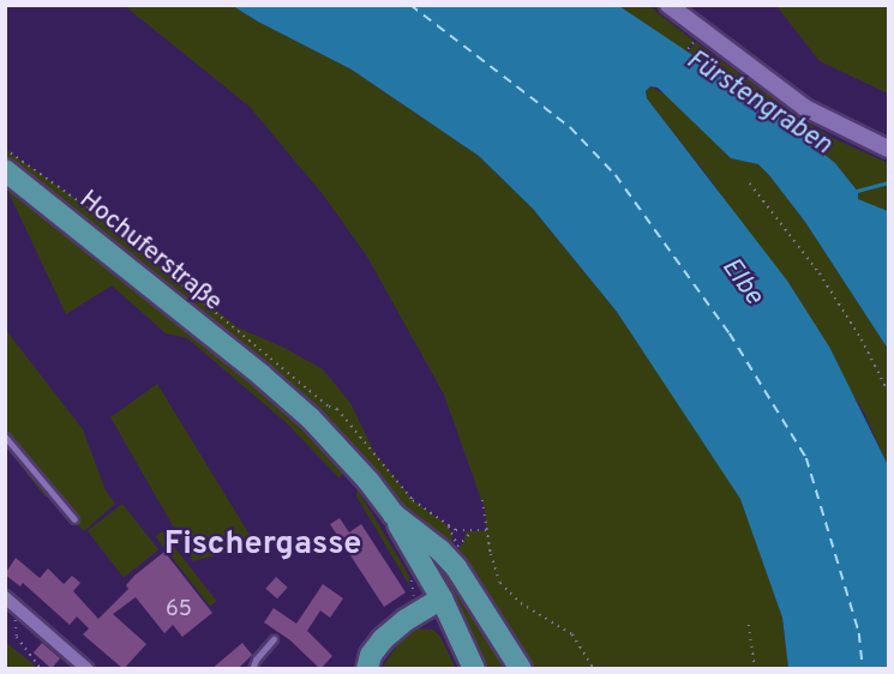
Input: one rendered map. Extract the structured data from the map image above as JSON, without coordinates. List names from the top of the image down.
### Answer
{
  "streets": {
    "main road": ["Hochuferstraße"]
  },
  "districts": ["Fischergasse"],
  "water": ["Fürstengraben", "Elbe"],
  "house_numbers": ["65"]
}
